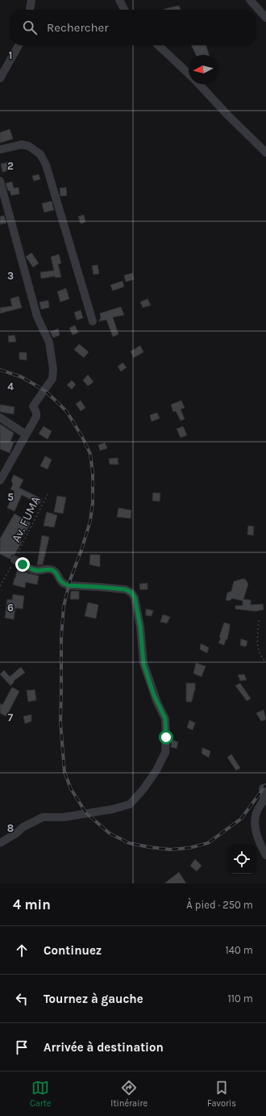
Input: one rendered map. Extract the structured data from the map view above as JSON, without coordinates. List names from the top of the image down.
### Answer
{
  "streets": {
    "path": ["Av. FUMA"]
  },
  "north": "left",
  "page": {
    "search": "Rechercher",
    "heading": ["4 min", "À pied · 250 m"],
    "list": [
      ["Continuez", "140 m"],
      ["Tournez à gauche", "110 m"],
      "Arrivée à destination"
    ],
    "nav": ["Carte", "Itinéraire", "Favoris"]
  },
  "grid": {
    "rows": [
      "1",
      "2",
      "3",
      "4",
      "5",
      "6",
      "7",
      "8"
    ]
  }
}
